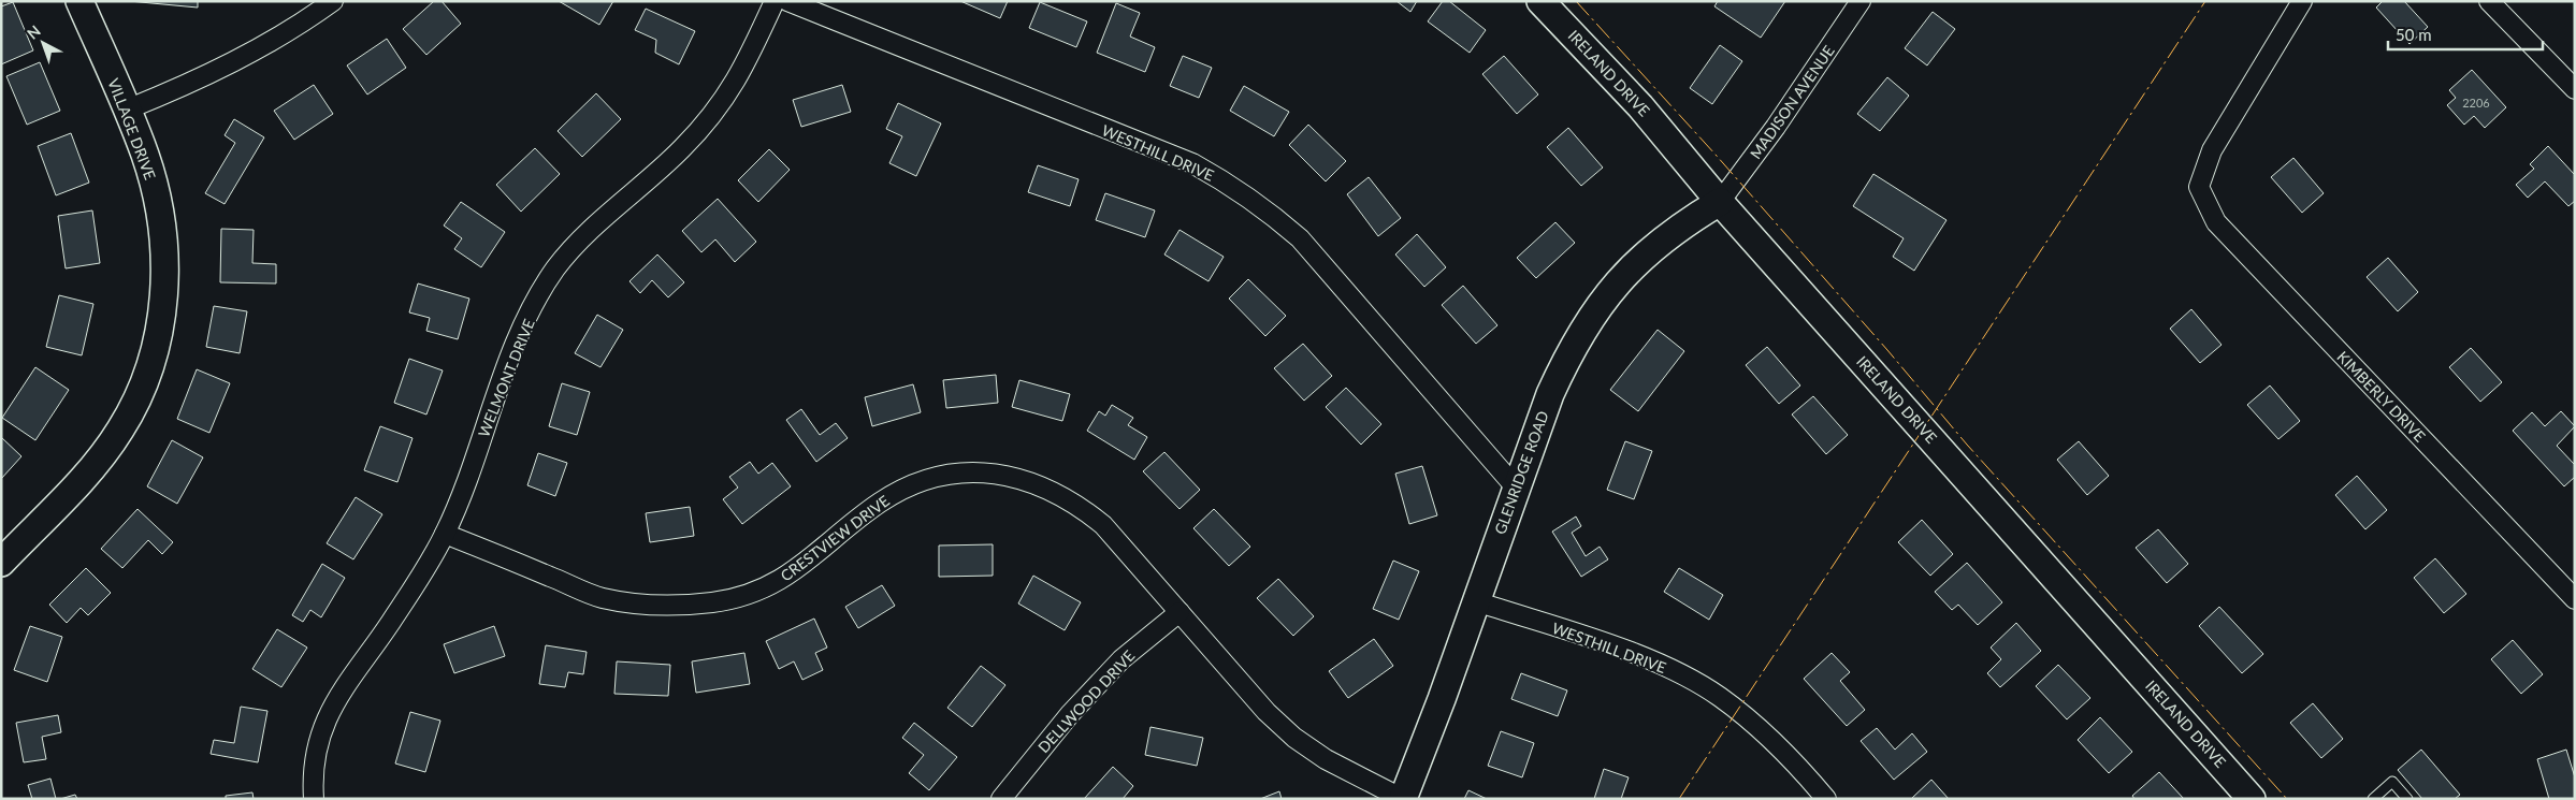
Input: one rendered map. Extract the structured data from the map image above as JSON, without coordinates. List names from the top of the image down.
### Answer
{
  "streets": {
    "street": [
      "IRELAND DRIVE",
      "MADISON AVENUE",
      "VILLAGE DRIVE",
      "WESTHILL DRIVE",
      "WELMONT DRIVE",
      "KIMBERLY DRIVE",
      "GLENRIDGE ROAD",
      "CRESTVIEW DRIVE",
      "DELLWOOD DRIVE"
    ]
  },
  "crossings": [
    ["IRELAND DRIVE", "MADISON AVENUE"],
    ["IRELAND DRIVE", "GLENRIDGE ROAD"],
    ["MADISON AVENUE", "GLENRIDGE ROAD"],
    ["WESTHILL DRIVE", "GLENRIDGE ROAD"],
    ["WELMONT DRIVE", "CRESTVIEW DRIVE"],
    ["GLENRIDGE ROAD", "CRESTVIEW DRIVE"],
    ["CRESTVIEW DRIVE", "DELLWOOD DRIVE"]
  ],
  "house_numbers": ["2206"],
  "scale_bar": "50 m",
  "north": "top left"
}
